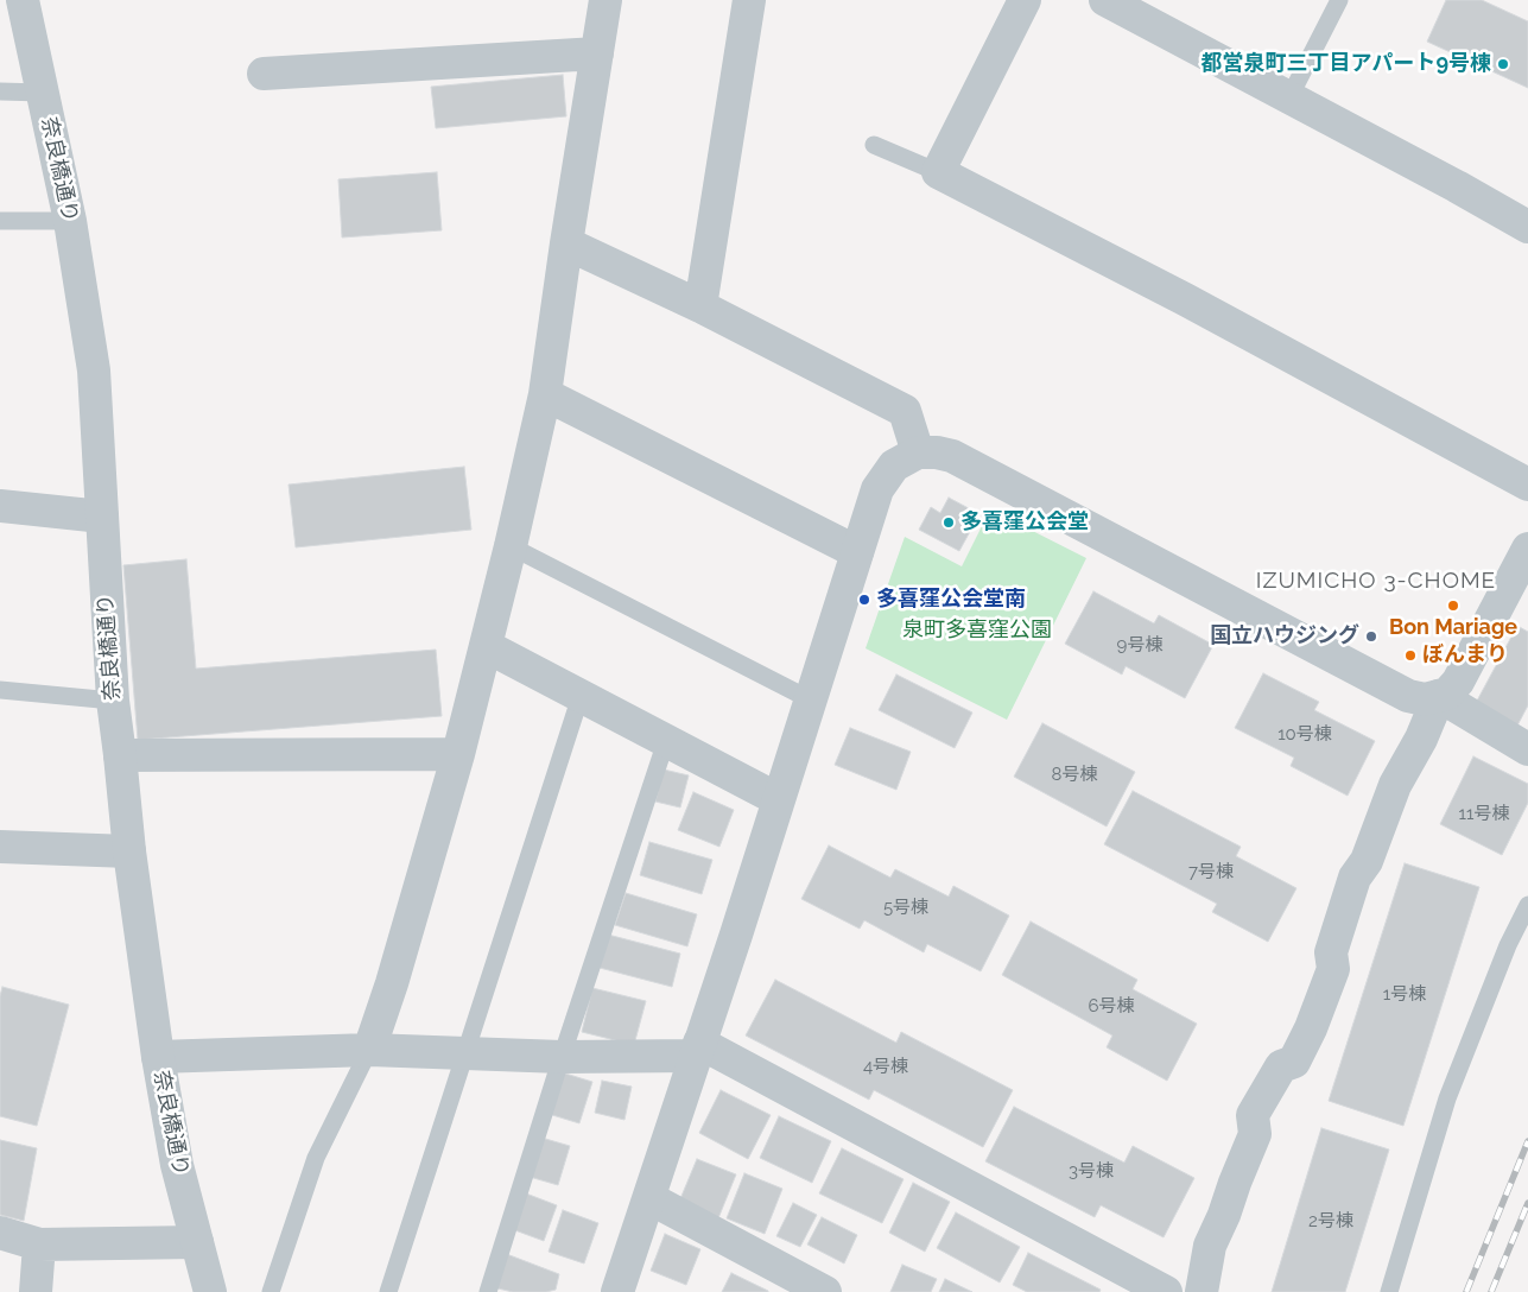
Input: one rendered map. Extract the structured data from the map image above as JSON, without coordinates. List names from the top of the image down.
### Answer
{
  "streets": {
    "street": ["奈良橋通り"]
  },
  "districts": ["IZUMICHO 3-CHOME"],
  "parks": ["泉町多喜窪公園"],
  "places": [
    "都営泉町三丁目アパート9号棟",
    "多喜窪公会堂",
    "多喜窪公会堂南",
    "Bon Mariage",
    "国立ハウジング",
    "ぼんまり"
  ],
  "house_numbers": [
    "9号棟",
    "10号棟",
    "8号棟",
    "11号棟",
    "7号棟",
    "5号棟",
    "1号棟",
    "6号棟",
    "4号棟",
    "3号棟",
    "2号棟"
  ]
}
